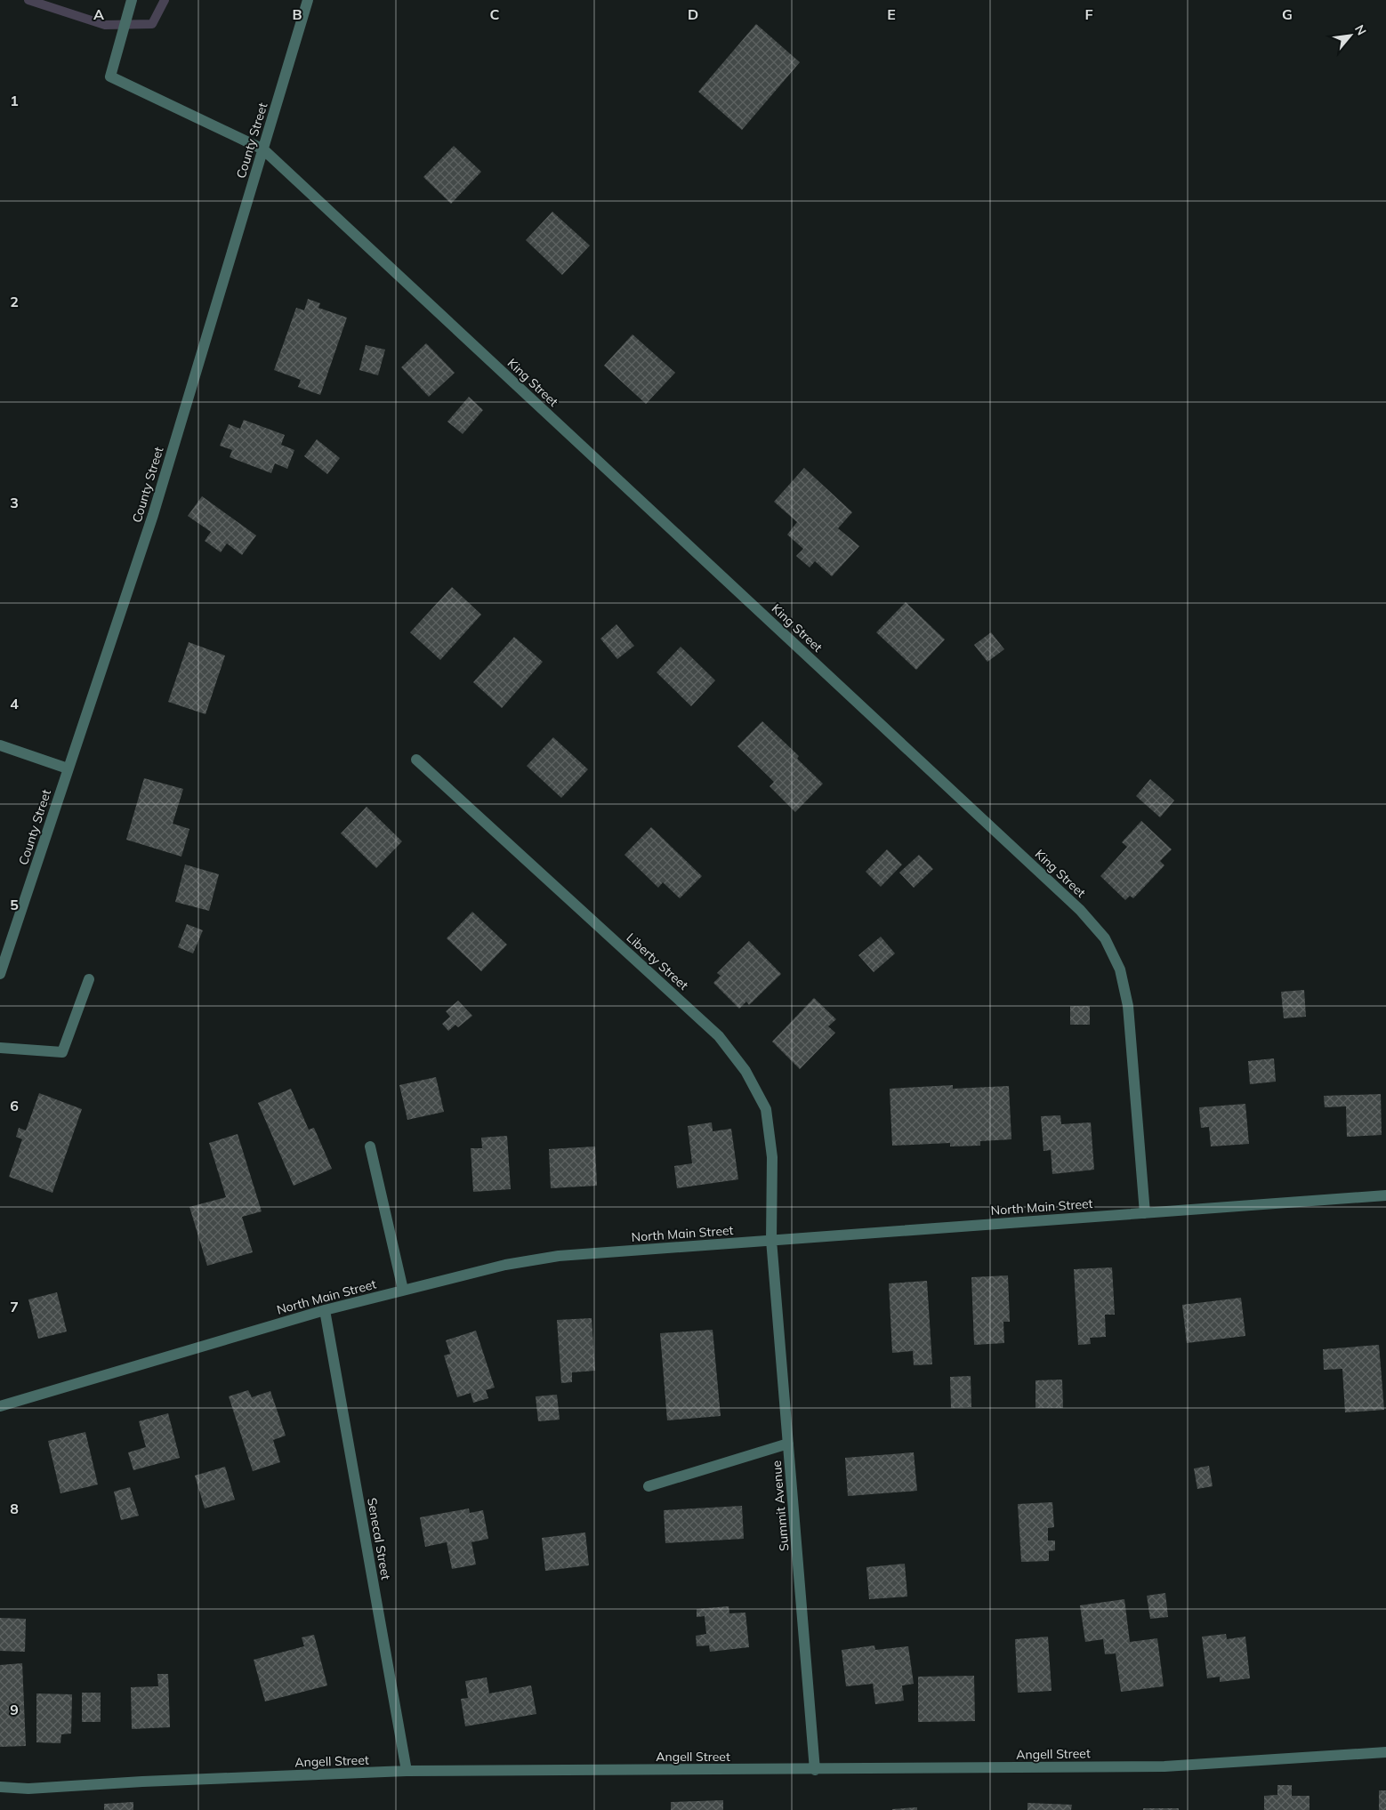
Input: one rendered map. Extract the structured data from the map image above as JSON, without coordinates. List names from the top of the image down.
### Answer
{
  "streets": {
    "street": [
      "County Street",
      "King Street",
      "Liberty Street",
      "North Main Street",
      "Summit Avenue",
      "Senecal Street",
      "Angell Street"
    ]
  },
  "crossings": [
    ["County Street", "King Street"],
    ["King Street", "North Main Street"],
    ["Liberty Street", "North Main Street"],
    ["Liberty Street", "Summit Avenue"],
    ["North Main Street", "Summit Avenue"],
    ["North Main Street", "Senecal Street"],
    ["Summit Avenue", "Angell Street"],
    ["Senecal Street", "Angell Street"]
  ],
  "north": "top right",
  "grid": {
    "columns": [
      "A",
      "B",
      "C",
      "D",
      "E",
      "F",
      "G"
    ],
    "rows": [
      "1",
      "2",
      "3",
      "4",
      "5",
      "6",
      "7",
      "8",
      "9"
    ]
  }
}
